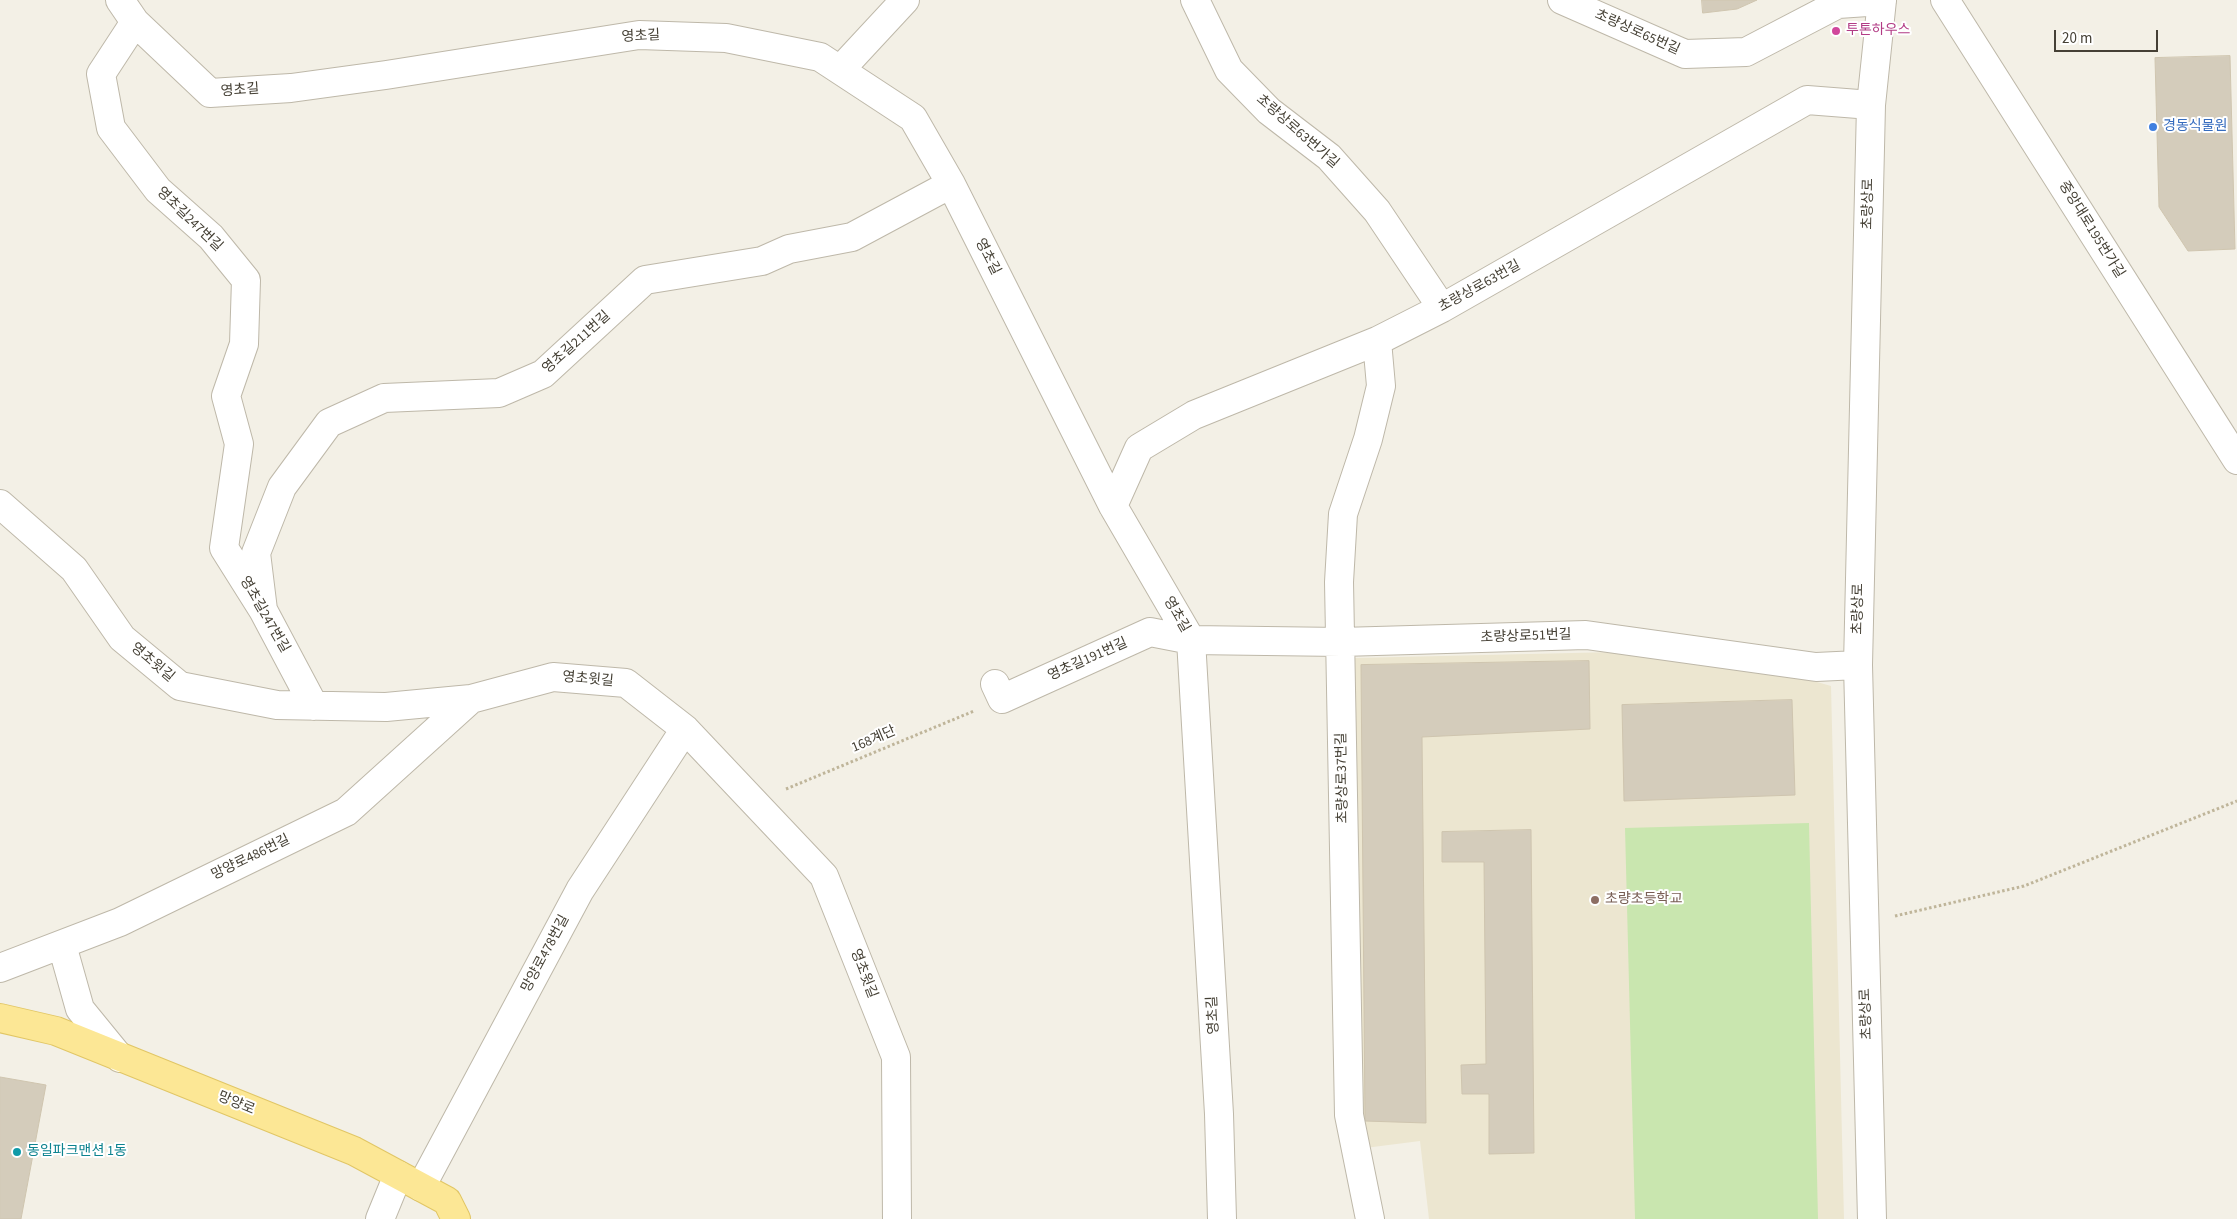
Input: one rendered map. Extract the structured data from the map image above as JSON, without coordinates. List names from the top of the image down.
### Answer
{
  "streets": {
    "main road": ["망양로"],
    "street": [
      "초량상로65번길",
      "영초길",
      "초량상로63번가길",
      "초량상로",
      "영초길247번길",
      "중앙대로195번가길",
      "초량상로63번길",
      "영초길211번길",
      "초량상로51번길",
      "영초길191번길",
      "영초윗길",
      "초량상로37번길",
      "망양로486번길",
      "망양로478번길"
    ],
    "path": ["168계단"]
  },
  "crossings": [
    ["초량상로65번길", "초량상로"],
    ["영초길", "영초길247번길"],
    ["영초길", "초량상로63번길"],
    ["영초길", "영초길211번길"],
    ["영초길", "초량상로51번길"],
    ["영초길", "영초길191번길"],
    ["초량상로63번가길", "초량상로63번길"],
    ["초량상로", "초량상로63번길"],
    ["초량상로", "초량상로51번길"],
    ["영초길247번길", "영초길211번길"],
    ["영초길247번길", "영초윗길"],
    ["초량상로63번길", "초량상로37번길"],
    ["초량상로51번길", "영초길191번길"],
    ["초량상로51번길", "초량상로37번길"],
    ["영초길191번길", "168계단"],
    ["영초윗길", "168계단"],
    ["영초윗길", "망양로486번길"],
    ["영초윗길", "망양로478번길"],
    ["망양로478번길", "망양로"]
  ],
  "places": [
    "투톤하우스",
    "경동식물원",
    "초량초등학교",
    "동일파크맨션 1동"
  ],
  "scale_bar": "20 m"
}
